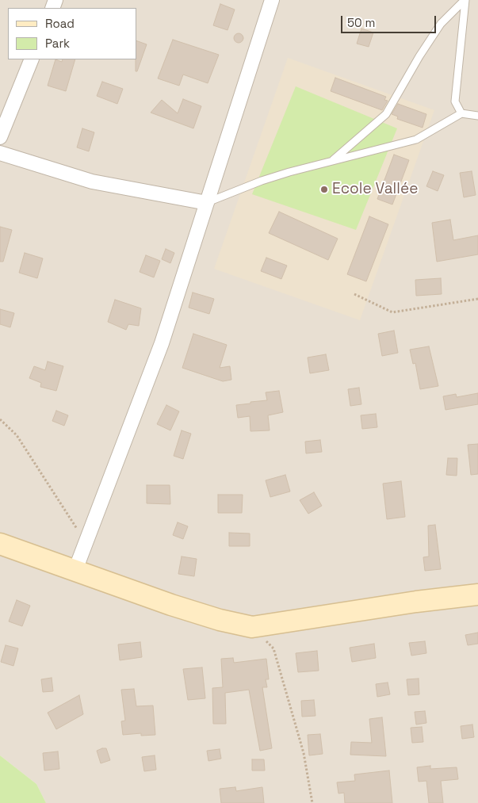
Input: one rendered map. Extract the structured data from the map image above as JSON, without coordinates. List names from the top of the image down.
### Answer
{
  "places": ["Ecole Vallée"],
  "legend": ["Road", "Park"],
  "scale_bar": "50 m"
}
